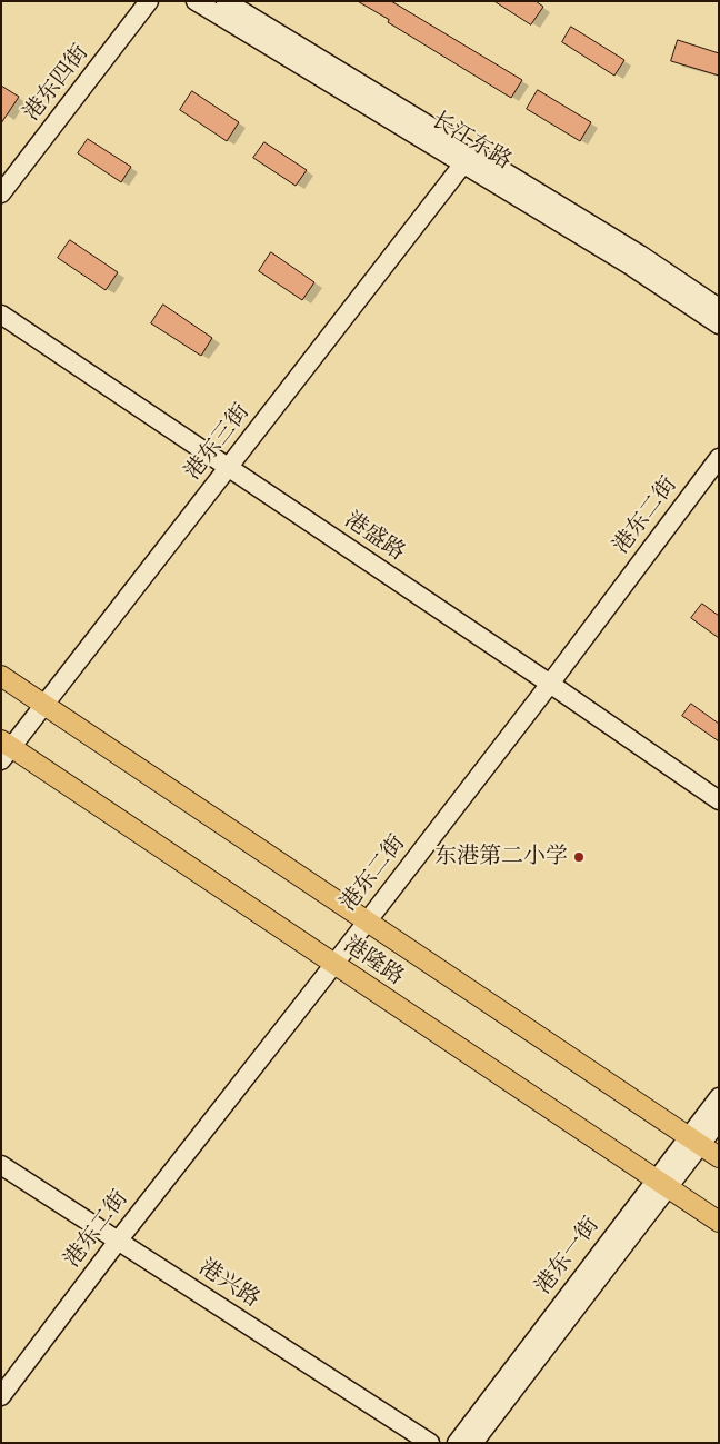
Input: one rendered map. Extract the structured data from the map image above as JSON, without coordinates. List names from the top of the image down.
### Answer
{
  "streets": {
    "main road": [
      "港东四街",
      "长江东路",
      "港东三街",
      "港东二街",
      "港盛路",
      "港隆路",
      "港东一街",
      "港兴路"
    ]
  },
  "crossings": [
    ["长江东路", "港东三街"],
    ["港东三街", "港盛路"],
    ["港东三街", "港隆路"],
    ["港东二街", "港盛路"],
    ["港东二街", "港隆路"],
    ["港东二街", "港兴路"],
    ["港隆路", "港东一街"]
  ],
  "places": ["东港第二小学"]
}
